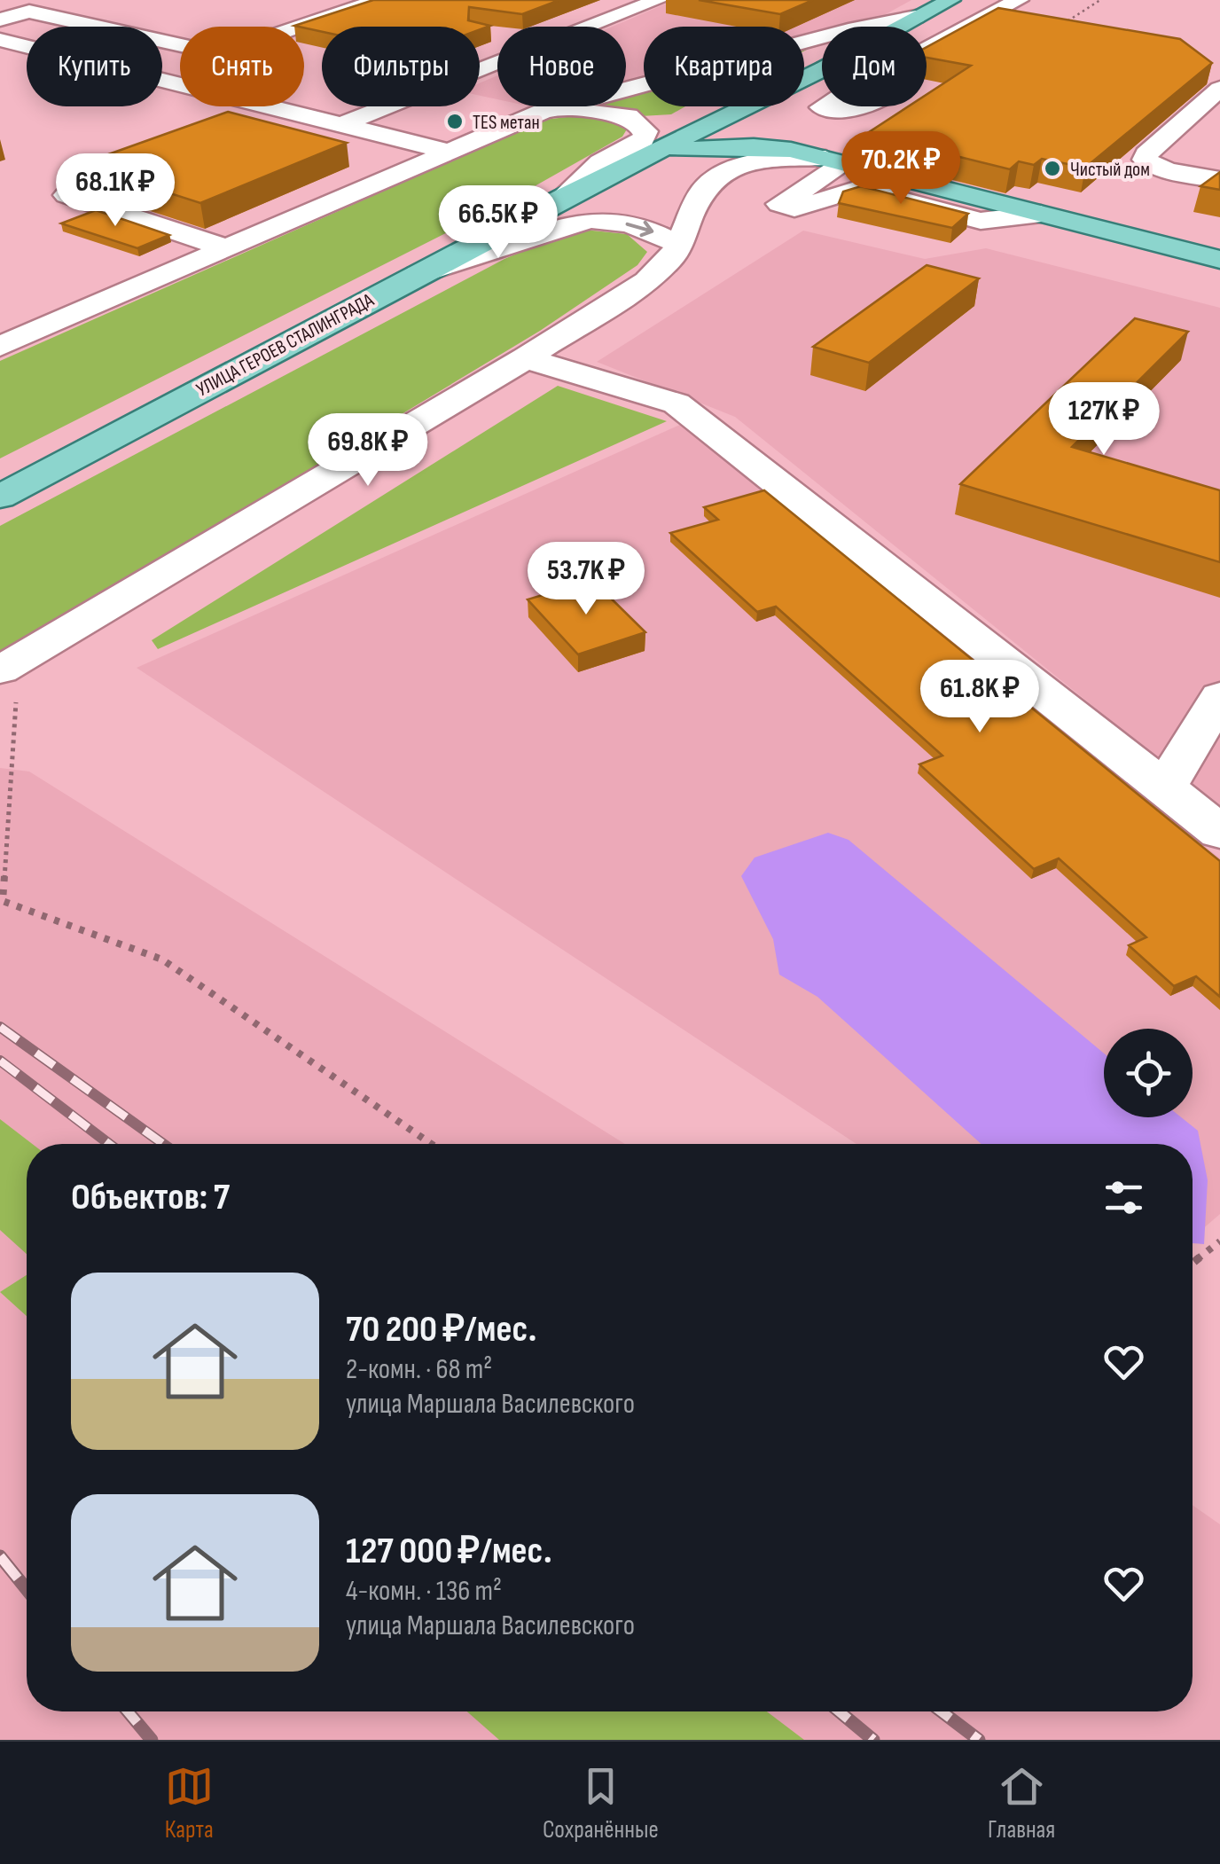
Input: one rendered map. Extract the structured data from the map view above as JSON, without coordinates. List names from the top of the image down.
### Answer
{
  "streets": {
    "main road": ["УЛИЦА ГЕРОЕВ СТАЛИНГРАДА"]
  },
  "places": ["TES метан", "Чистый дом"],
  "page": {
    "chip": [
      "Купить",
      "Снять",
      "Фильтры",
      "Новое",
      "Квартира",
      "Дом"
    ],
    "price": [
      "70.2K ₽",
      "68.1K ₽",
      "66.5K ₽",
      "127K ₽",
      "69.8K ₽",
      "53.7K ₽",
      "61.8K ₽"
    ],
    "heading": "Объектов: 7",
    "list": [
      {
        "name": "70 200 ₽/мес.",
        "note": "2-комн. · 68 m² · улица Маршала Василевского"
      },
      {
        "name": "127 000 ₽/мес.",
        "note": "4-комн. · 136 m² · улица Маршала Василевского"
      }
    ],
    "tabs": ["Карта", "Сохранённые", "Главная"]
  }
}
